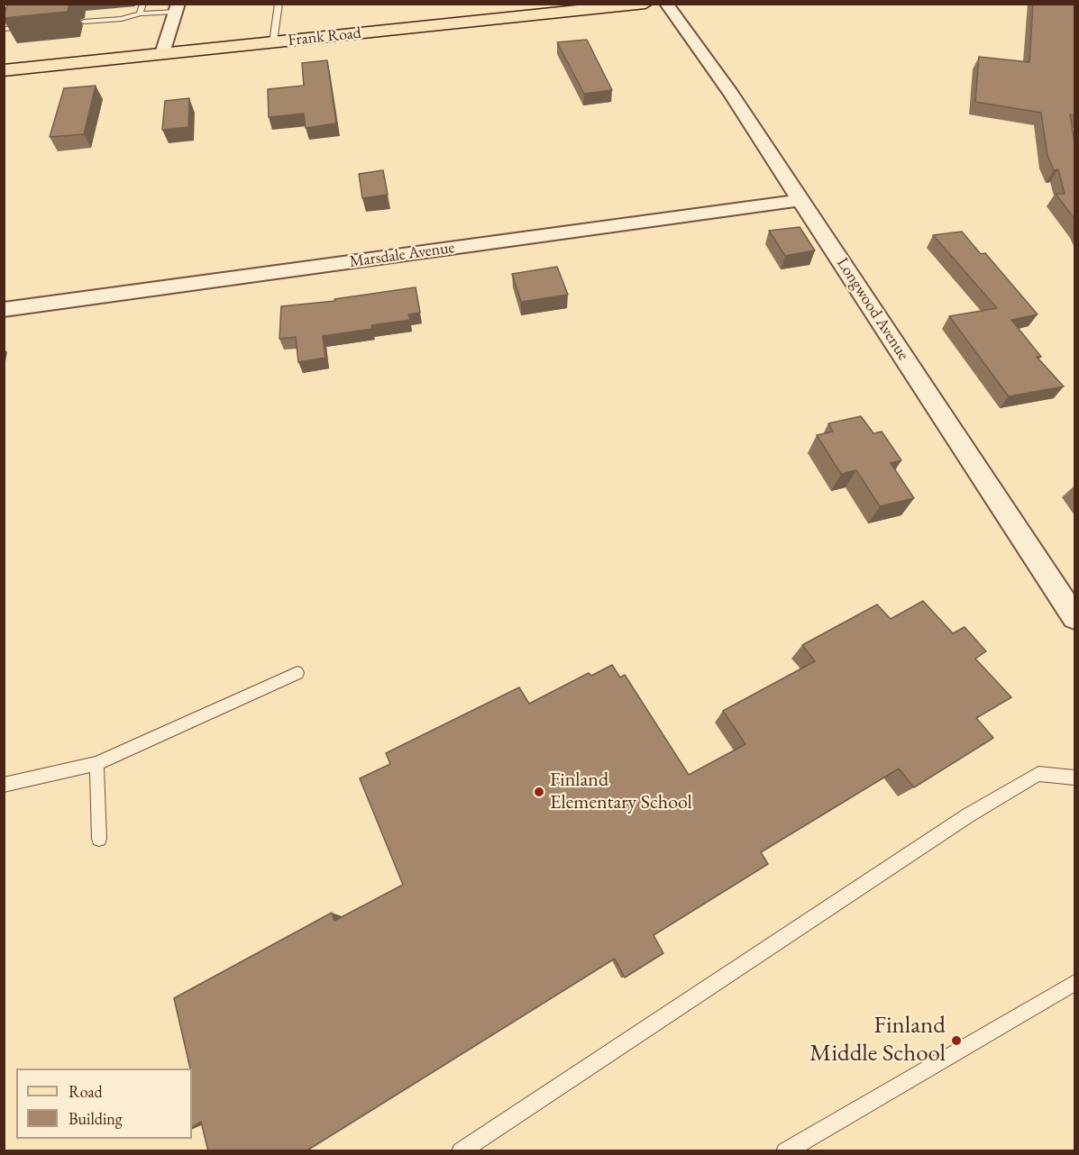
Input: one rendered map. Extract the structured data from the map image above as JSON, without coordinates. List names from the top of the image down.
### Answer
{
  "streets": {
    "main road": ["Frank Road"],
    "street": ["Marsdale Avenue", "Longwood Avenue"]
  },
  "crossings": [
    ["Marsdale Avenue", "Longwood Avenue"]
  ],
  "places": ["Finland Elementary School", "Finland Middle School"],
  "legend": ["Road", "Building"]
}
